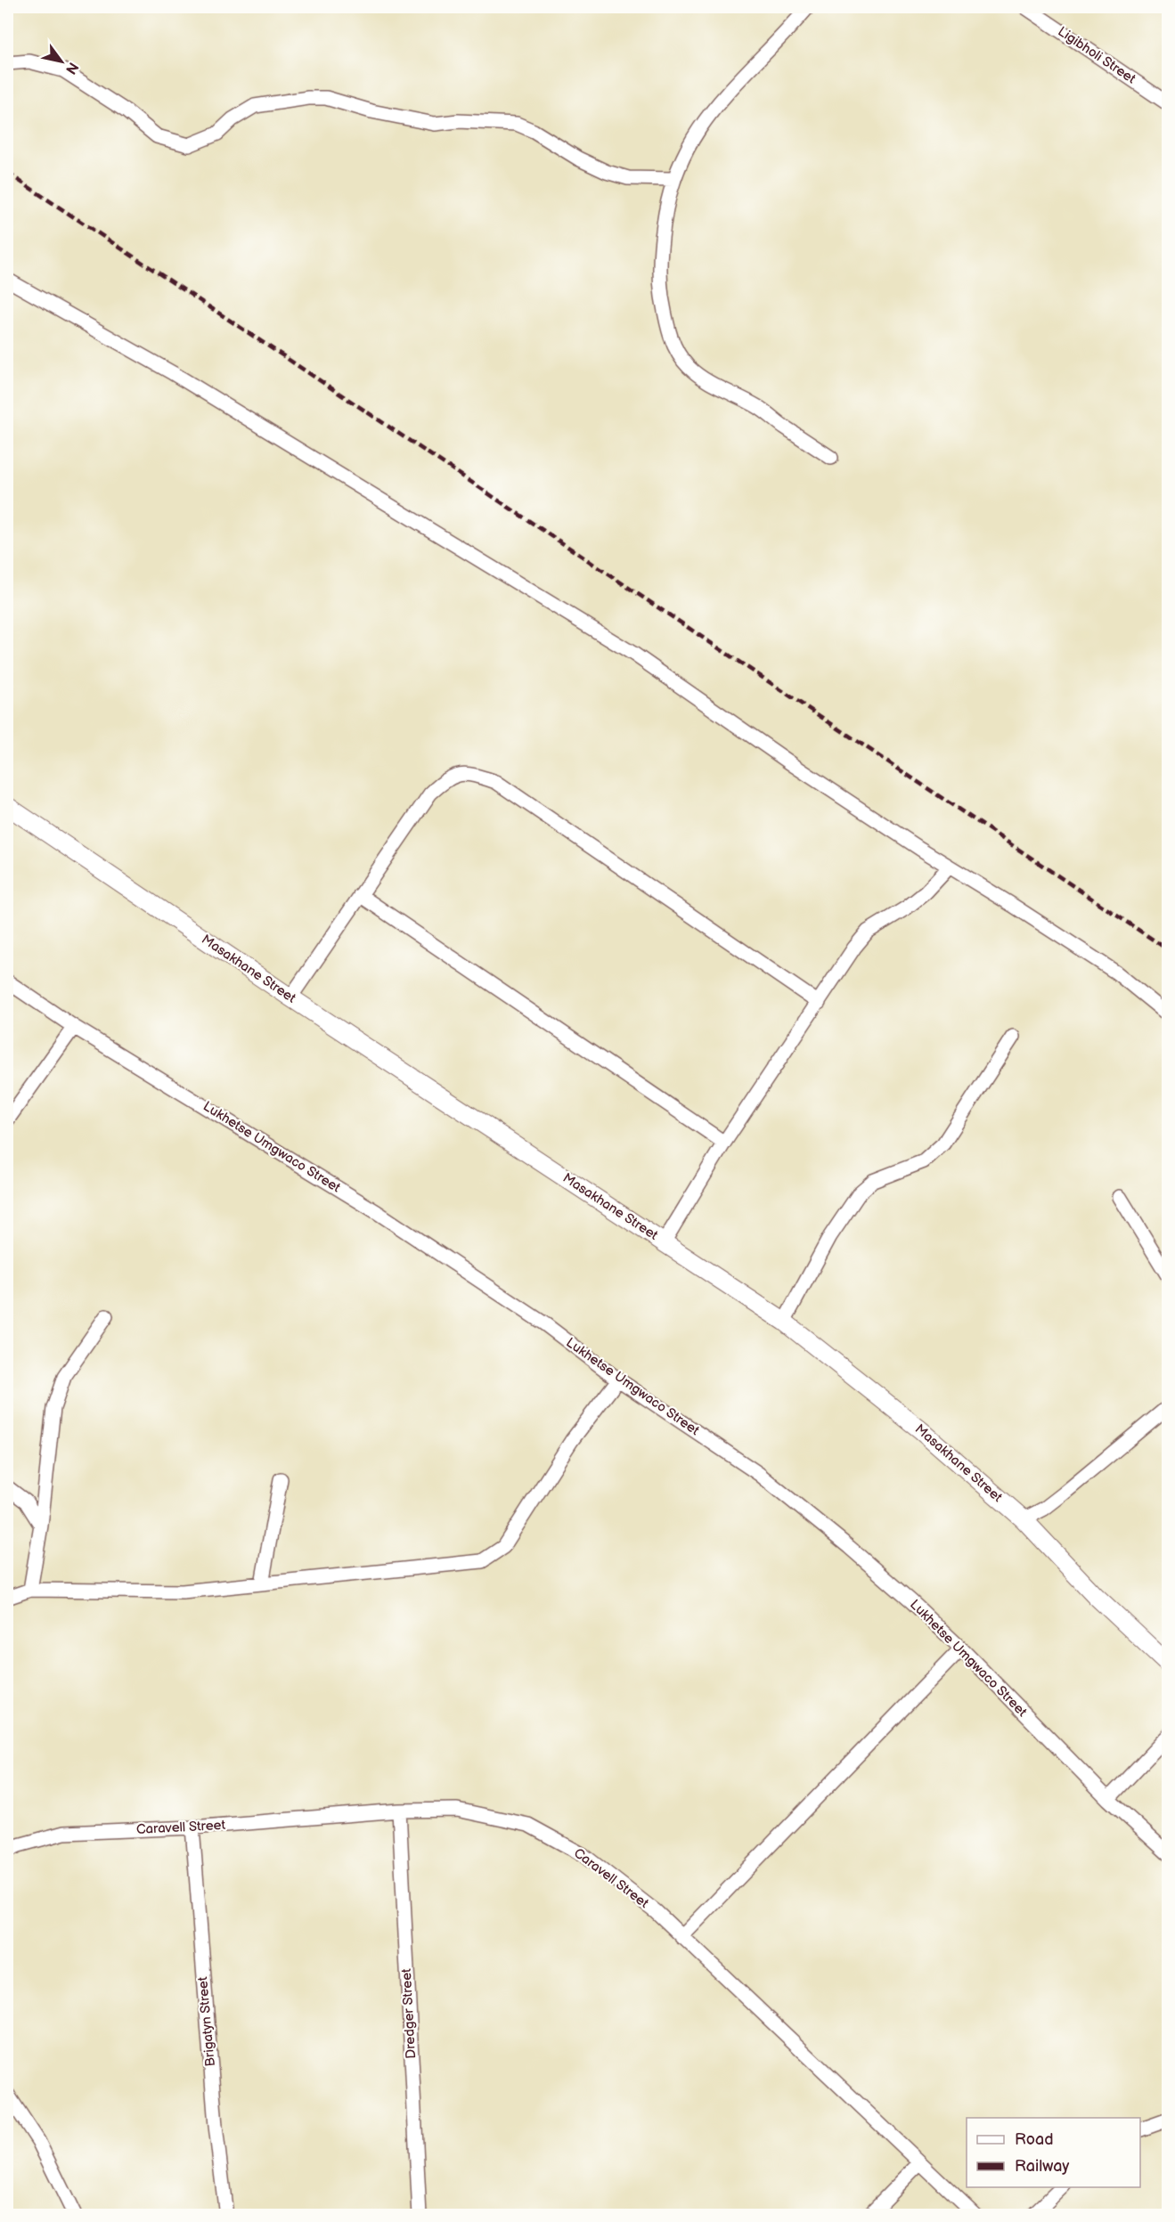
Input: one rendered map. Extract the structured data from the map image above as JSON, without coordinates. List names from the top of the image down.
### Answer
{
  "streets": {
    "street": [
      "Ligibholi Street",
      "Masakhane Street",
      "Lukhetse Umgwaco Street",
      "Caravell Street",
      "Dredger Street",
      "Brigatyn Street"
    ]
  },
  "crossings": [
    ["Caravell Street", "Dredger Street"],
    ["Caravell Street", "Brigatyn Street"]
  ],
  "legend": ["Road", "Railway"],
  "north": "bottom right"
}
